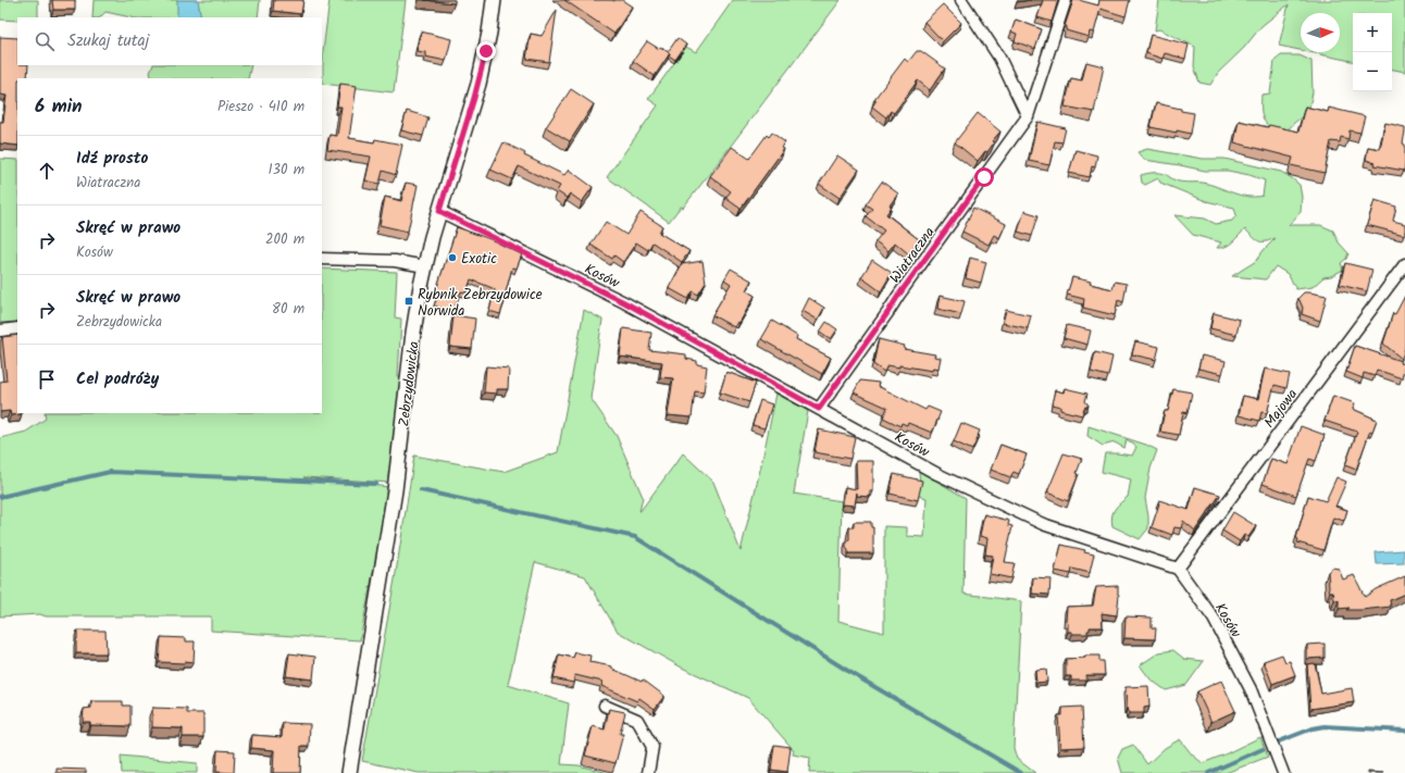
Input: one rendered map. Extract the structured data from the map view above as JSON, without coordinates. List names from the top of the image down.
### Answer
{
  "streets": {
    "street": [
      "Wiatraczna",
      "Kosów",
      "Zebrzydowicka",
      "Majowa"
    ]
  },
  "crossings": [
    ["Wiatraczna", "Kosów"],
    ["Kosów", "Zebrzydowicka"],
    ["Kosów", "Majowa"]
  ],
  "places": {
    "other": ["Exotic"],
    "transit": ["Rybnik Zebrzydowice Norwida"]
  },
  "north": "right",
  "page": {
    "map_buttons": ["+", "−"],
    "search": "Szukaj tutaj",
    "heading": ["6 min", "Pieszo · 410 m"],
    "list": [
      ["Idź prosto", "Wiatraczna", "130 m"],
      ["Skręć w prawo", "Kosów", "200 m"],
      ["Skręć w prawo", "Zebrzydowicka", "80 m"],
      "Cel podróży"
    ]
  }
}
